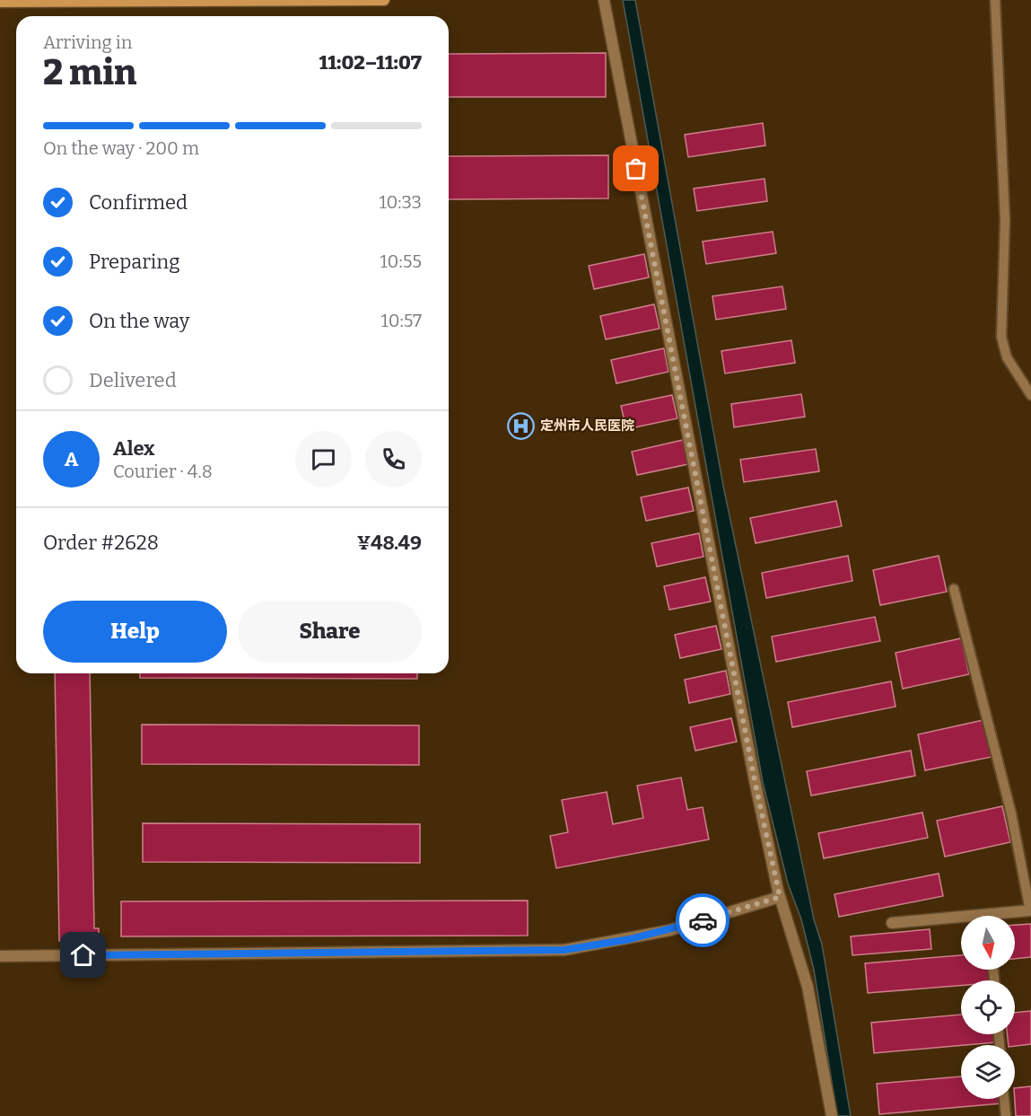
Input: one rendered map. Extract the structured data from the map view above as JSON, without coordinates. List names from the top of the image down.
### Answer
{
  "places": {
    "hospital": ["定州市人民医院"]
  },
  "north": "bottom",
  "page": {
    "heading": ["2 min", "Arriving in", "11:02–11:07"],
    "panel": [
      "Alex",
      "Courier · 4.8",
      "Order #2628",
      "¥48.49"
    ],
    "bar": "On the way · 200 m",
    "list": [
      ["Confirmed", "10:33"],
      ["Preparing", "10:55"],
      ["On the way", "10:57"],
      "Delivered"
    ],
    "round": "A",
    "buttons": ["Help", "Share"]
  }
}
